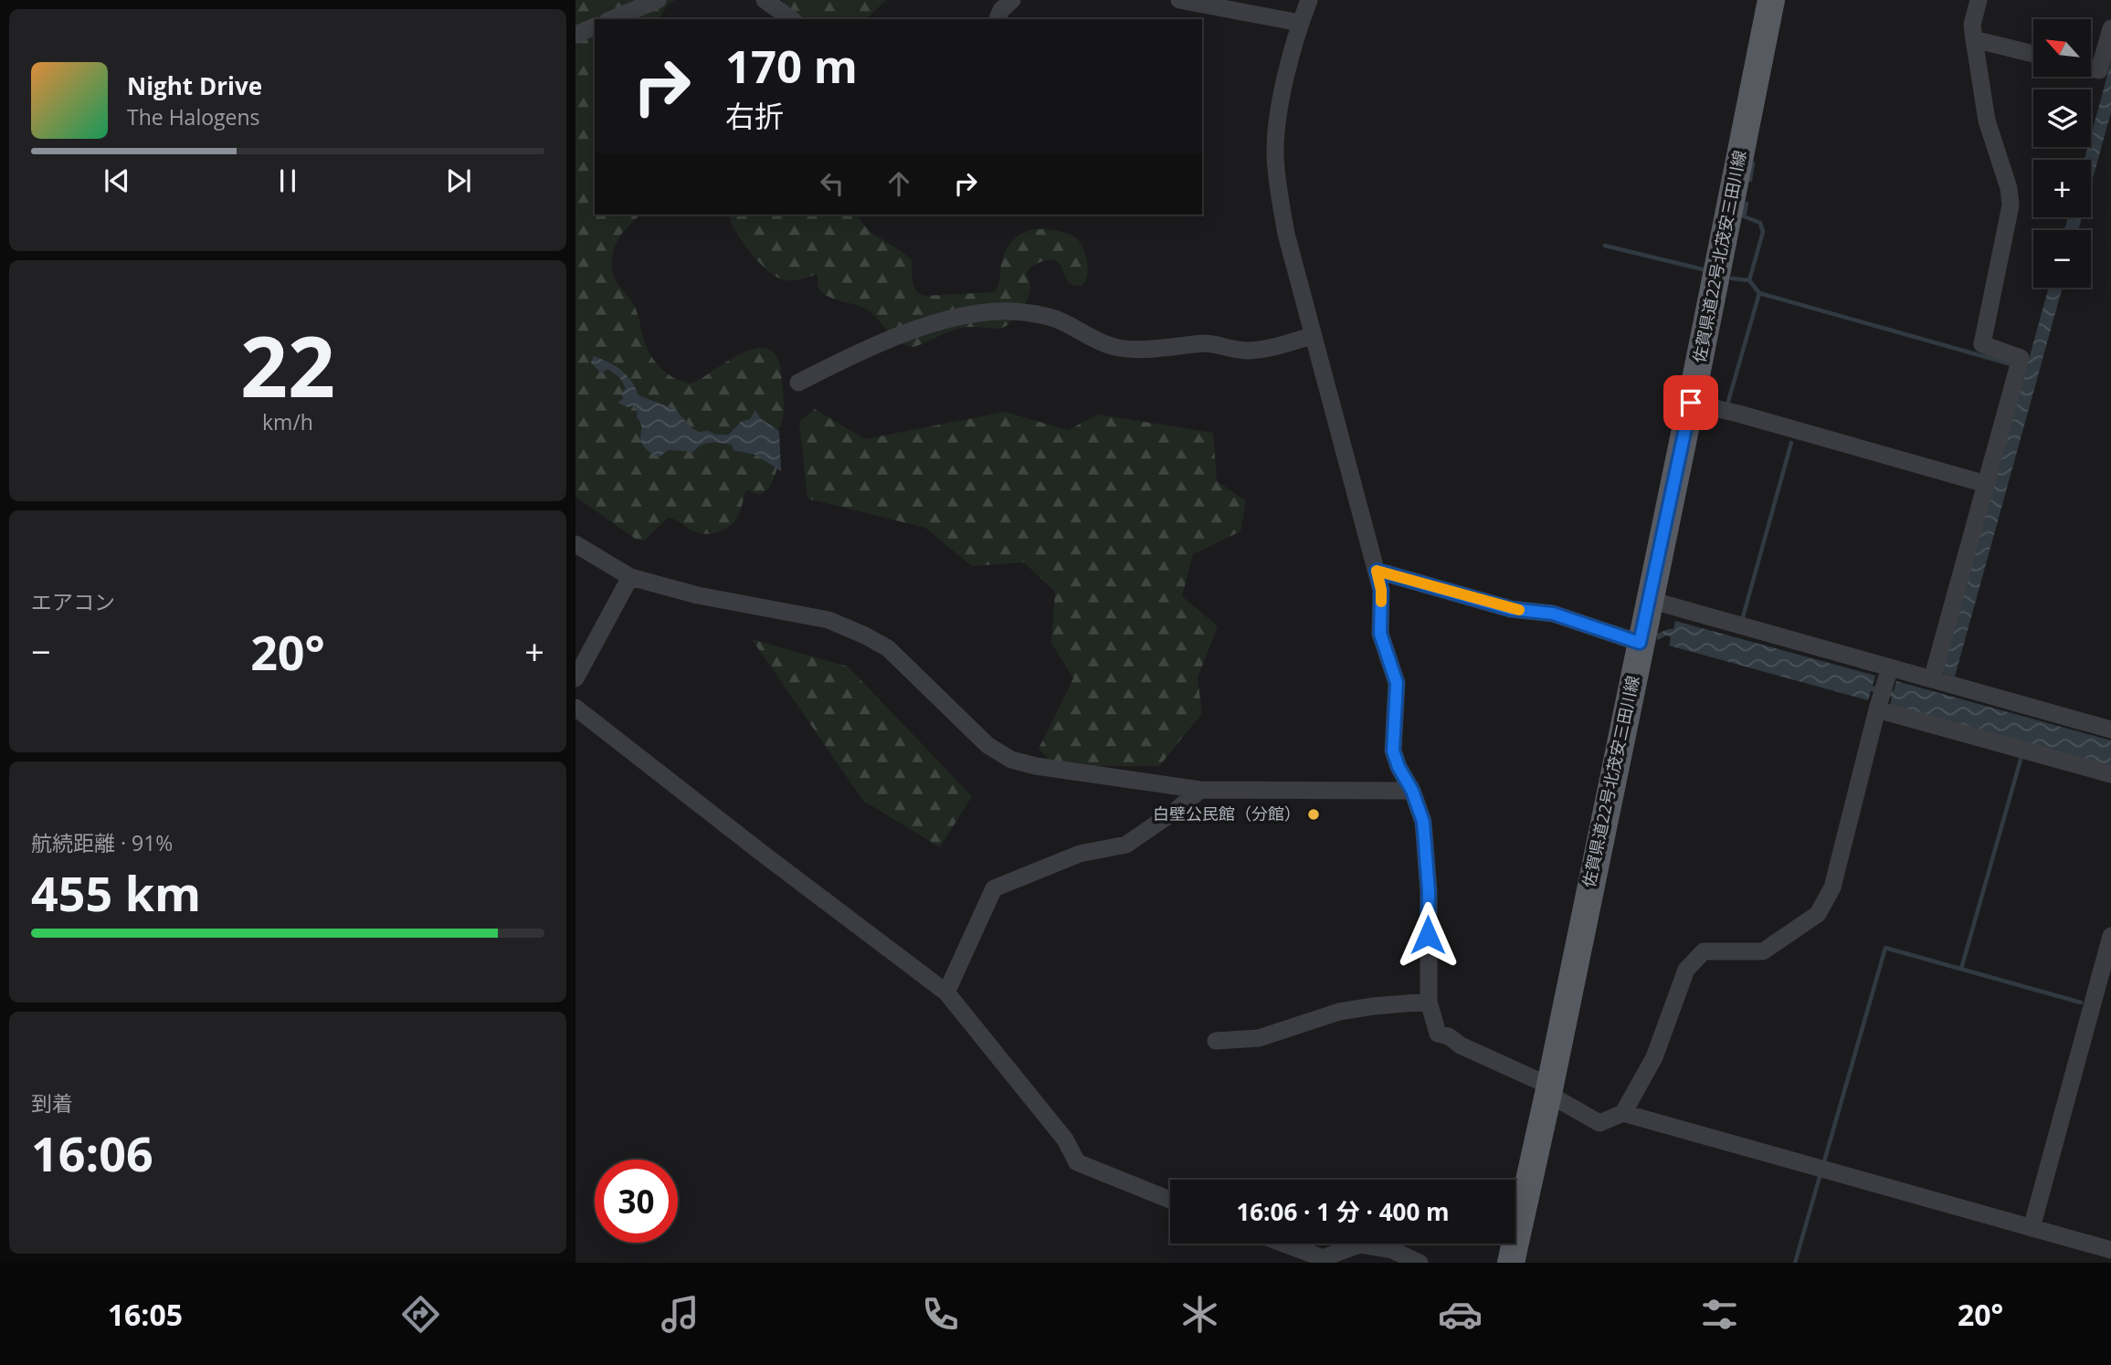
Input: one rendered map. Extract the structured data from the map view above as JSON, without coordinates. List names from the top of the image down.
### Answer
{
  "streets": {
    "main road": ["佐賀県道22号北茂安三田川線"]
  },
  "places": ["白壁公民館（分館）"],
  "north": "top left",
  "page": {
    "map_buttons": ["+", "−"],
    "turn": ["170 m", "右折"],
    "song": ["Night Drive", "The Halogens"],
    "tile": [
      ["22", "km/h"],
      "エアコン",
      ["航続距離 · 91%", "455 km"],
      ["到着", "16:06"]
    ],
    "heat": ["−", "20°", "+"],
    "limit": "30",
    "trip": "16:06 · 1 分 · 400 m",
    "tabs": ["16:05", "20°"]
  }
}
